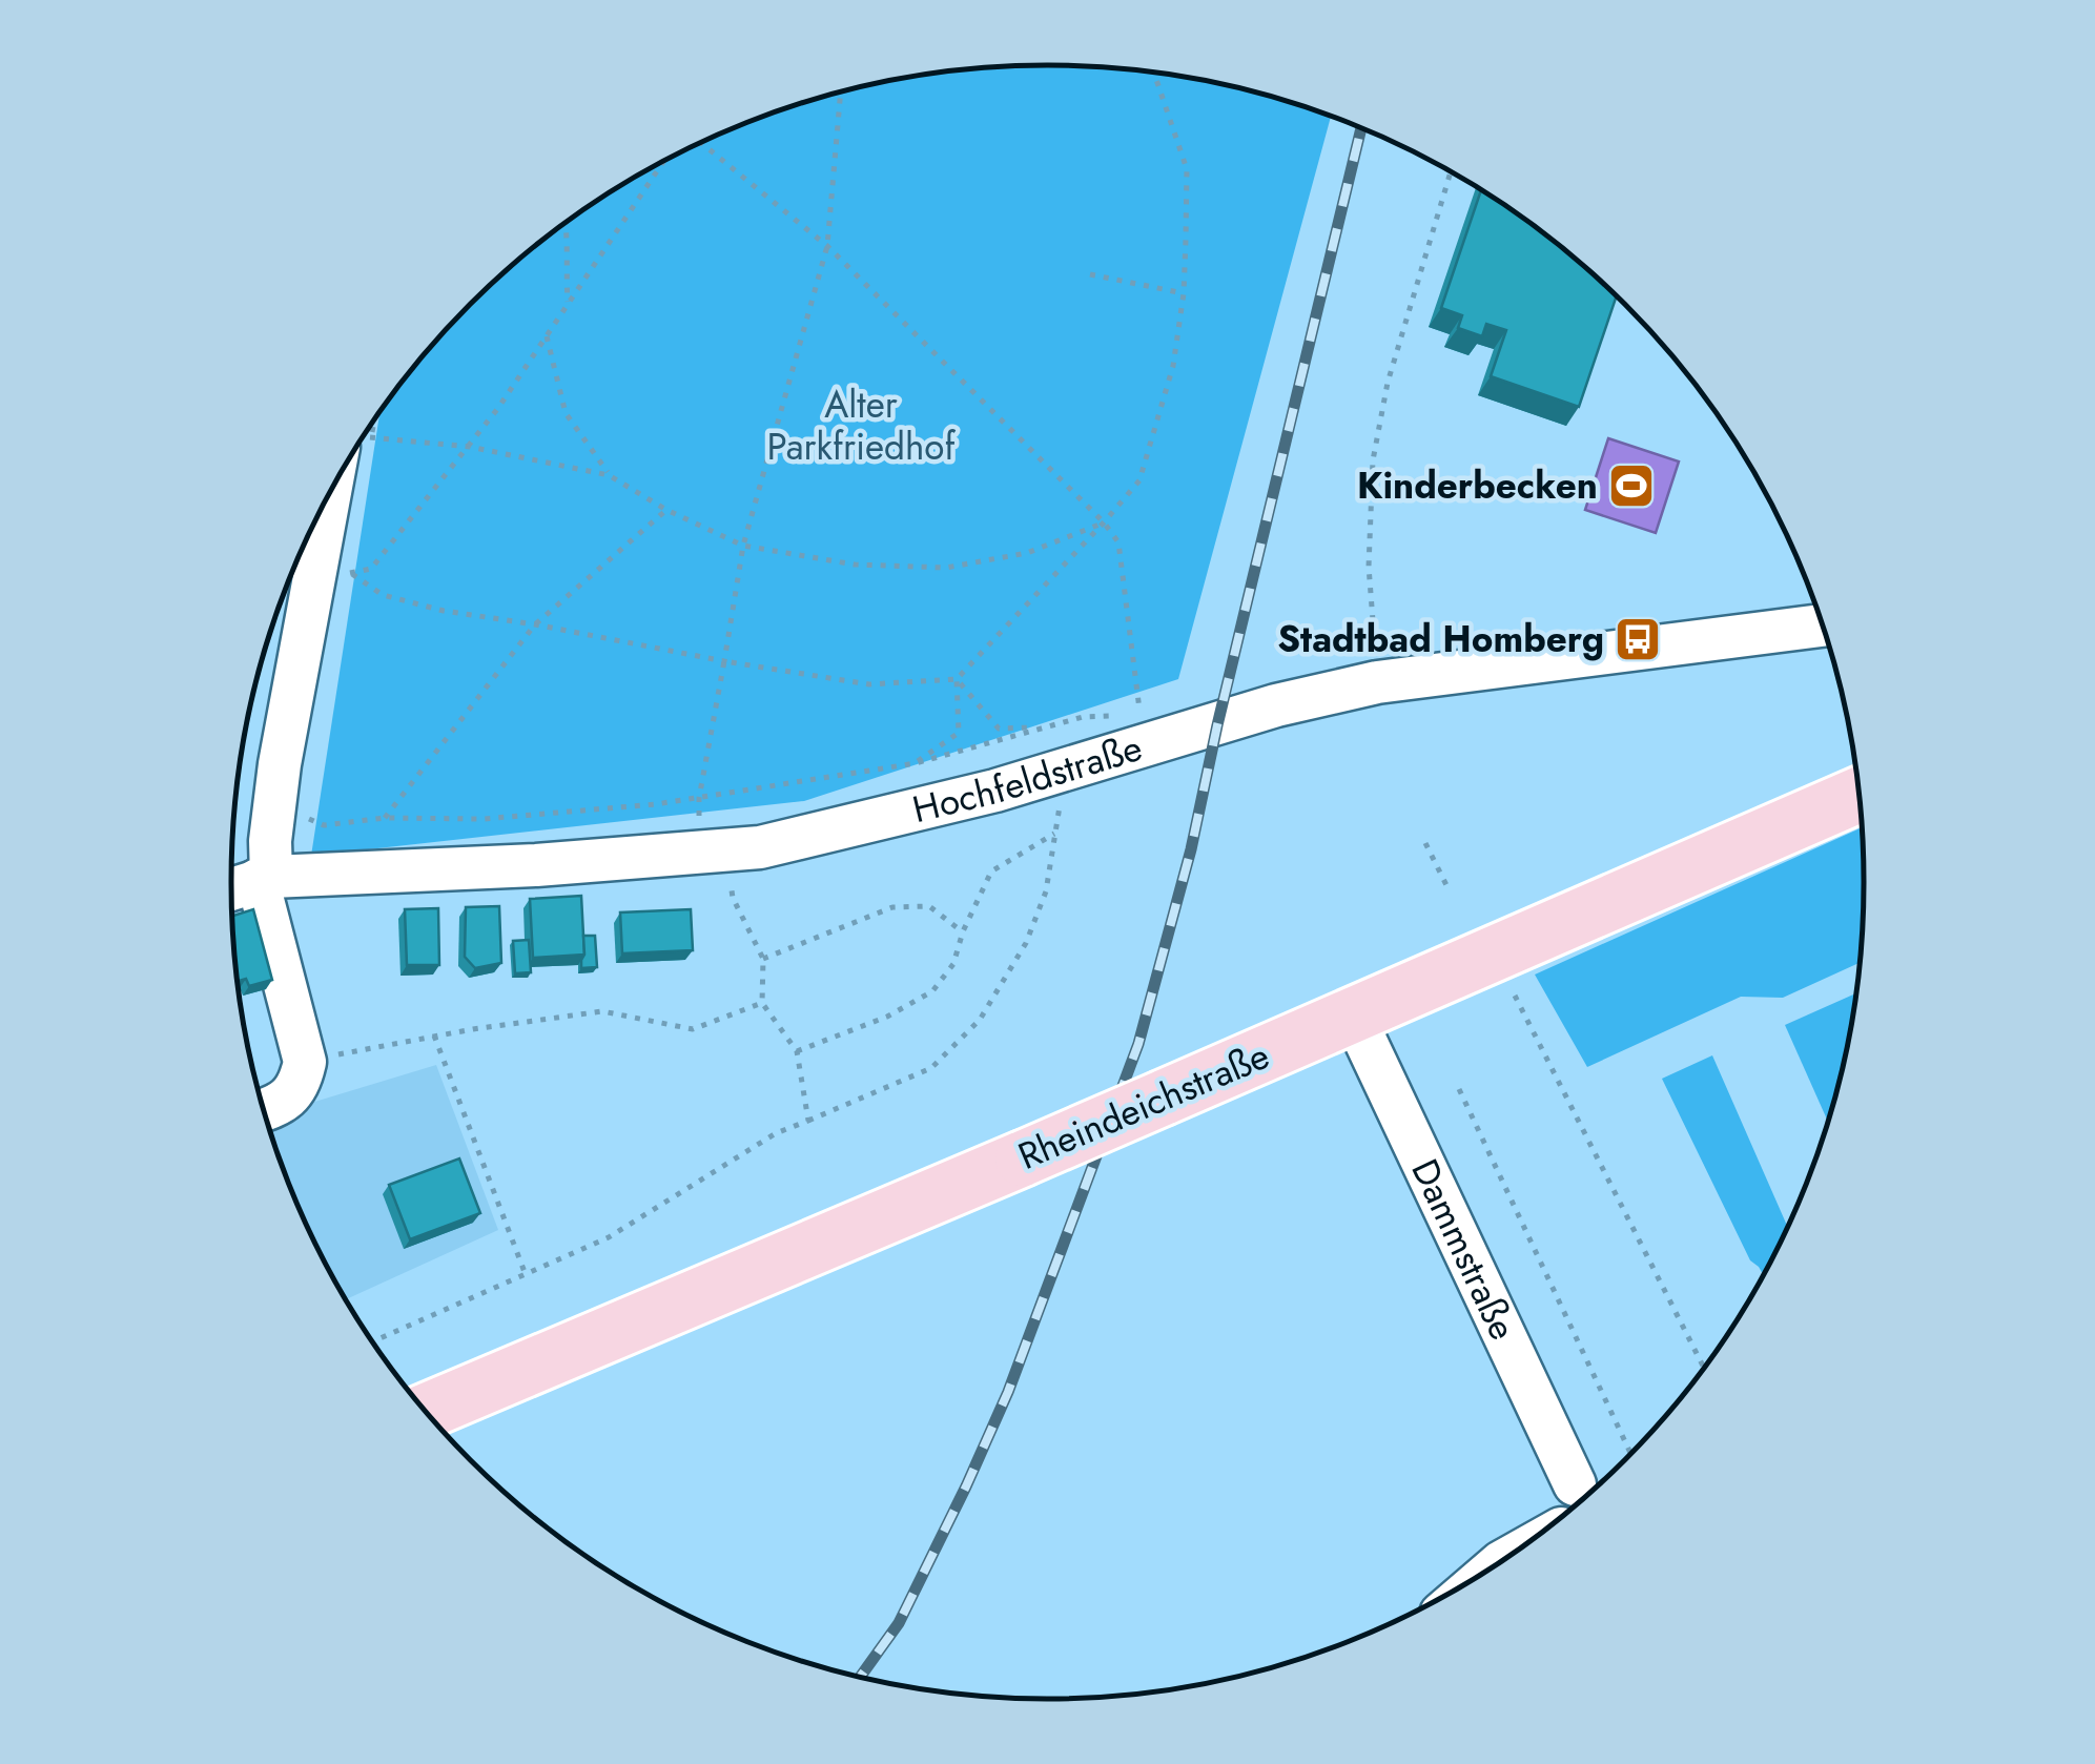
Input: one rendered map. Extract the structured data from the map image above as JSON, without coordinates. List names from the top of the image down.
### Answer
{
  "streets": {
    "main road": ["Rheindeichstraße"],
    "street": ["Hochfeldstraße", "Dammstraße"]
  },
  "crossings": [
    ["Rheindeichstraße", "Dammstraße"]
  ],
  "parks": ["Alter Parkfriedhof"],
  "places": {
    "sports": ["Kinderbecken"],
    "bus stop": ["Stadtbad Homberg"]
  }
}
